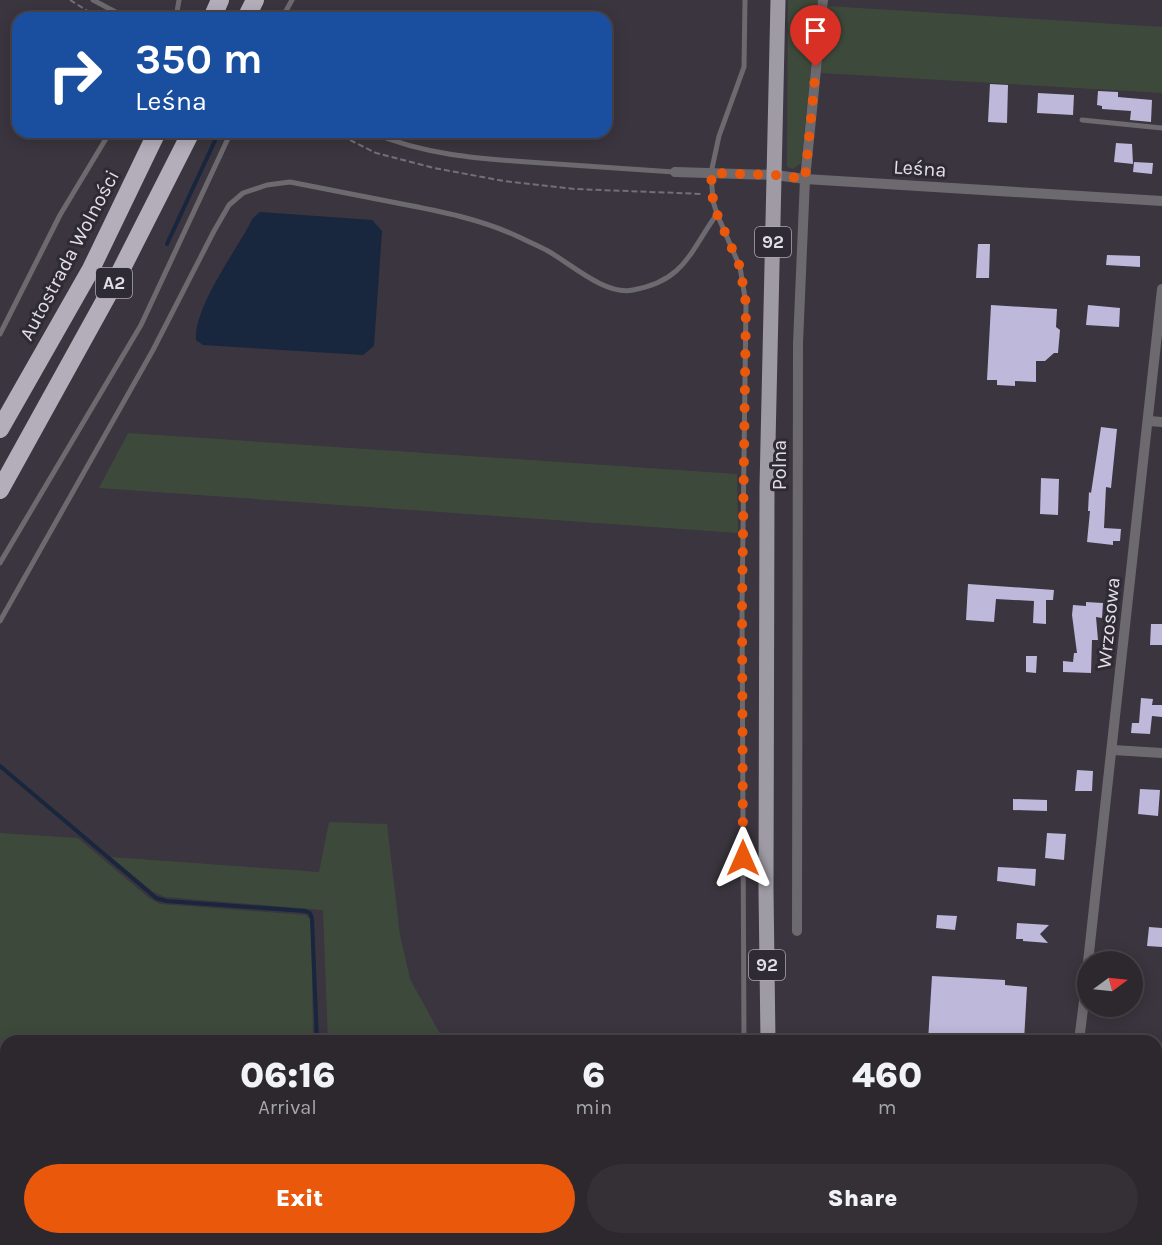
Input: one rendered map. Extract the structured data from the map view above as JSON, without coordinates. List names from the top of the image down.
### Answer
{
  "streets": {
    "highway": ["Autostrada Wolności", "A2"],
    "main road": ["92"],
    "street": ["Leśna", "Polna", "Wrzosowa"]
  },
  "crossings": [
    ["Leśna", "92"],
    ["Leśna", "Polna"]
  ],
  "north": "right",
  "page": {
    "turn": ["350 m", "Leśna"],
    "eta": [
      "06:16",
      "Arrival",
      "6",
      "min",
      "460",
      "m"
    ],
    "buttons": ["Exit", "Share"]
  }
}
